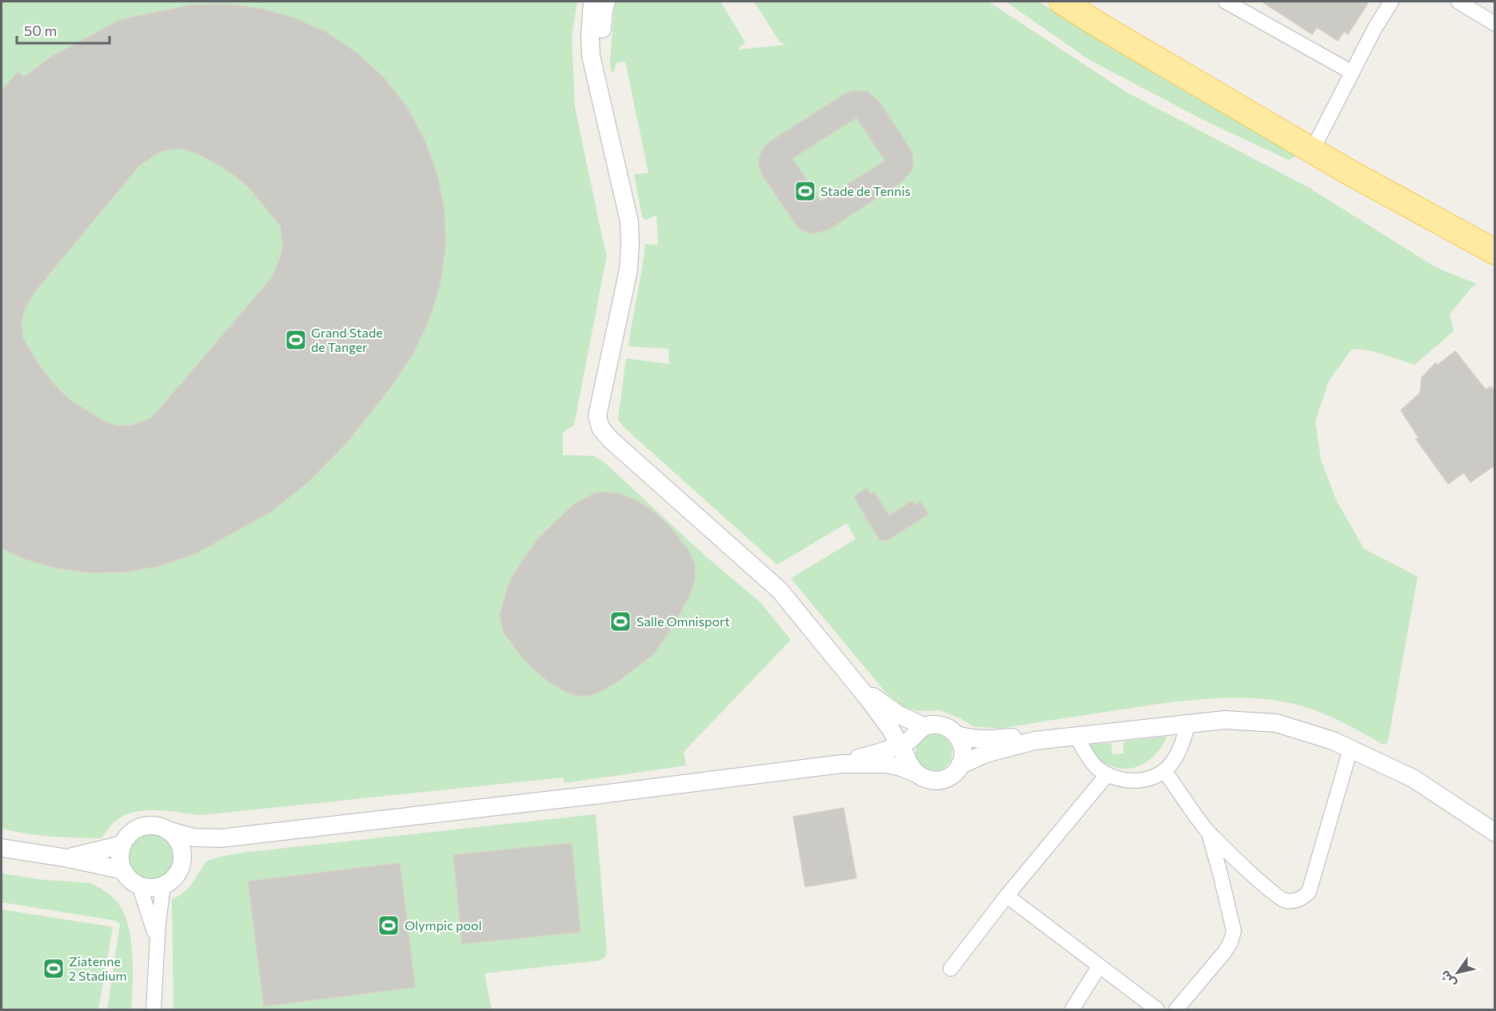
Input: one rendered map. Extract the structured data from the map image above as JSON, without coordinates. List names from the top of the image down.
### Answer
{
  "places": {
    "sports": [
      "Stade de Tennis",
      "Grand Stade de Tanger",
      "Salle Omnisport",
      "Olympic pool",
      "Ziatenne 2 Stadium"
    ]
  },
  "scale_bar": "50 m",
  "north": "bottom left"
}
